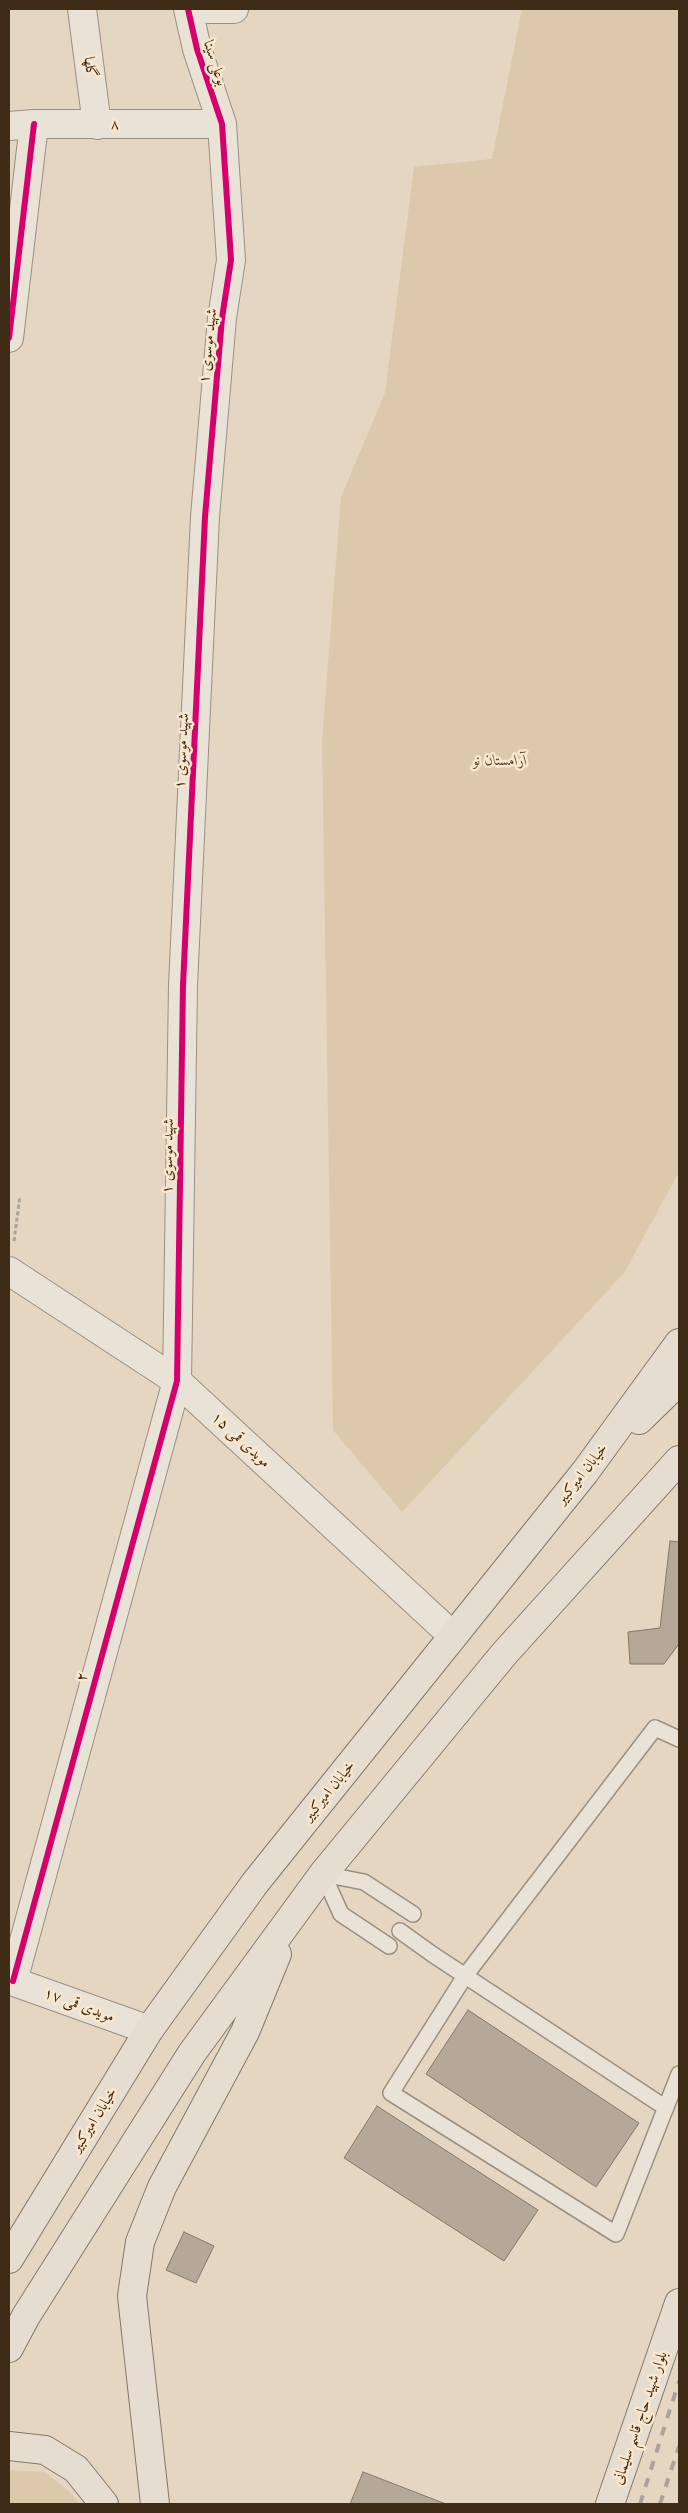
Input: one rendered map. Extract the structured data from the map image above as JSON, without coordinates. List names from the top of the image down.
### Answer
{
  "streets": {
    "main road": ["خیابان امیرکبیر", "بلوار شهید حاج قاسم سلیمانی"],
    "street": [
      "بوعلی سینا",
      "گلها",
      "۸",
      "شهید موسوی ۱",
      "مویدی قمی ۱۵",
      "۲",
      "مویدی قمی ۱۷"
    ]
  },
  "crossings": [
    ["بوعلی سینا", "۸"],
    ["بوعلی سینا", "شهید موسوی ۱"],
    ["گلها", "۸"],
    ["۸", "شهید موسوی ۱"],
    ["شهید موسوی ۱", "مویدی قمی ۱۵"],
    ["شهید موسوی ۱", "۲"],
    ["مویدی قمی ۱۵", "خیابان امیرکبیر"],
    ["مویدی قمی ۱۵", "۲"],
    ["خیابان امیرکبیر", "مویدی قمی ۱۷"],
    ["۲", "مویدی قمی ۱۷"]
  ],
  "parks": ["آرامستان نو"]
}
